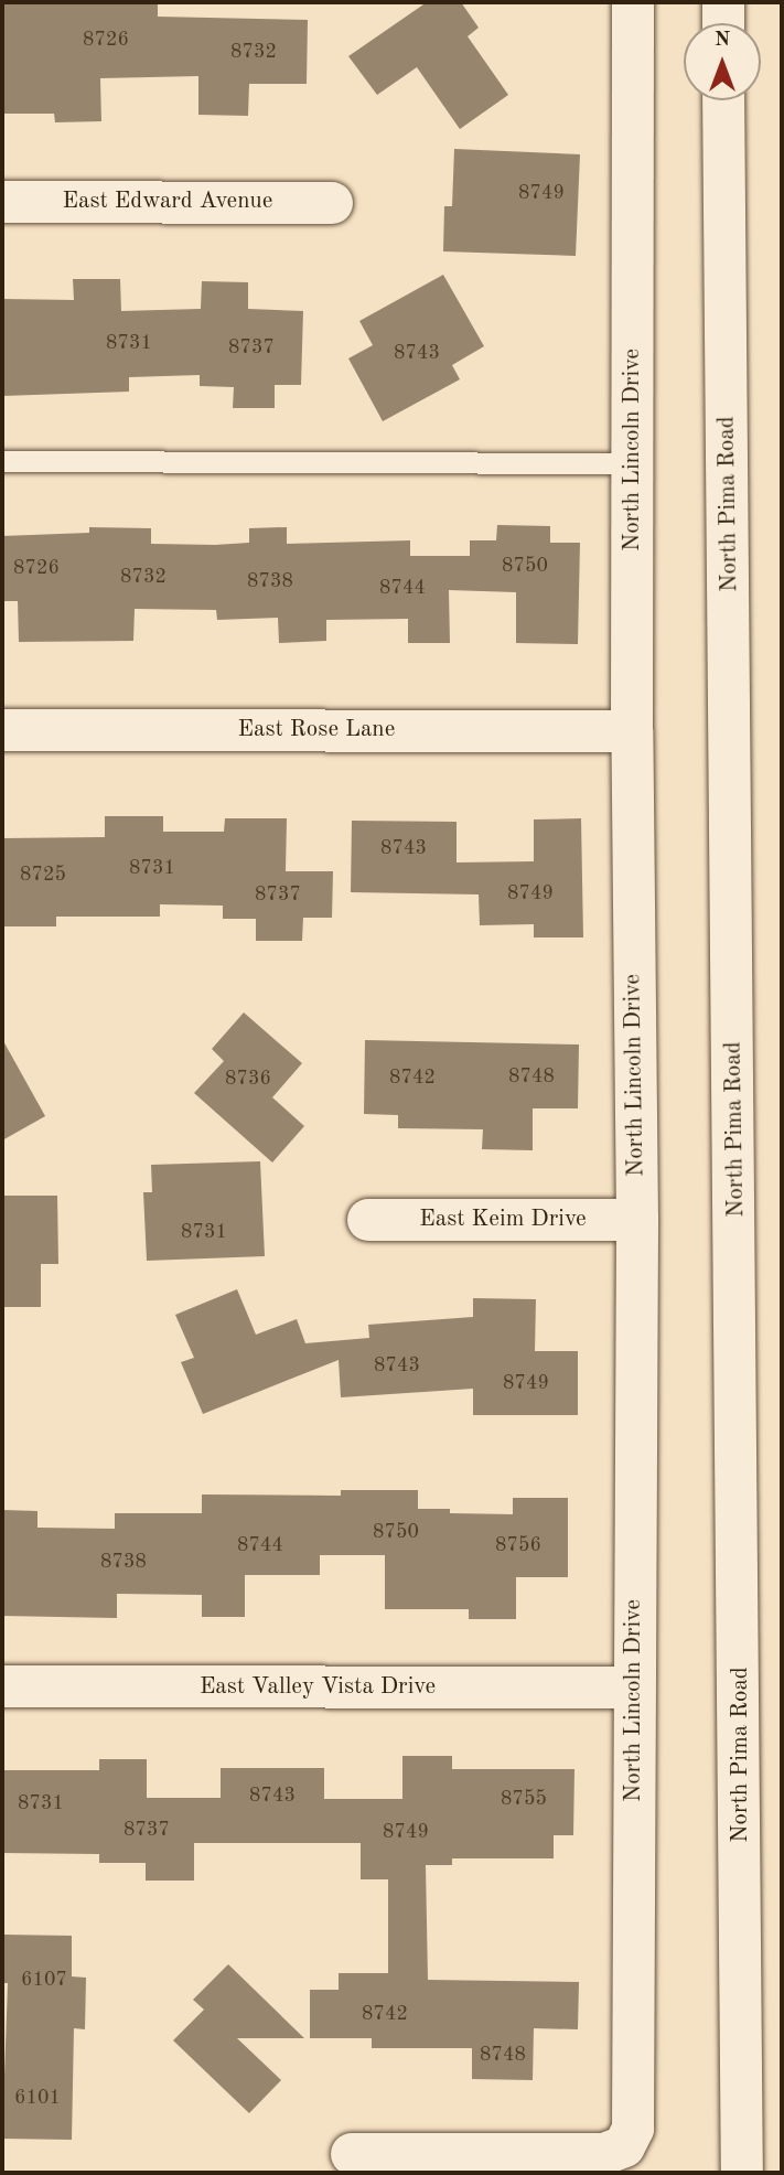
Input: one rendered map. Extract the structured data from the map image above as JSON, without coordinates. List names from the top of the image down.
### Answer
{
  "streets": {
    "street": [
      "East Edward Avenue",
      "North Lincoln Drive",
      "North Pima Road",
      "East Rose Lane",
      "East Keim Drive",
      "East Valley Vista Drive"
    ]
  },
  "crossings": [
    ["North Lincoln Drive", "East Rose Lane"],
    ["North Lincoln Drive", "East Keim Drive"],
    ["North Lincoln Drive", "East Valley Vista Drive"]
  ],
  "house_numbers": [
    "8726",
    "8732",
    "8749",
    "8731",
    "8737",
    "8743",
    "8750",
    "8726",
    "8732",
    "8738",
    "8744",
    "8743",
    "8731",
    "8725",
    "8749",
    "8737",
    "8748",
    "8742",
    "8736",
    "8731",
    "8743",
    "8749",
    "8750",
    "8744",
    "8756",
    "8738",
    "8743",
    "8755",
    "8731",
    "8737",
    "8749",
    "6107",
    "8742",
    "8748",
    "6101"
  ],
  "north": "top"
}
